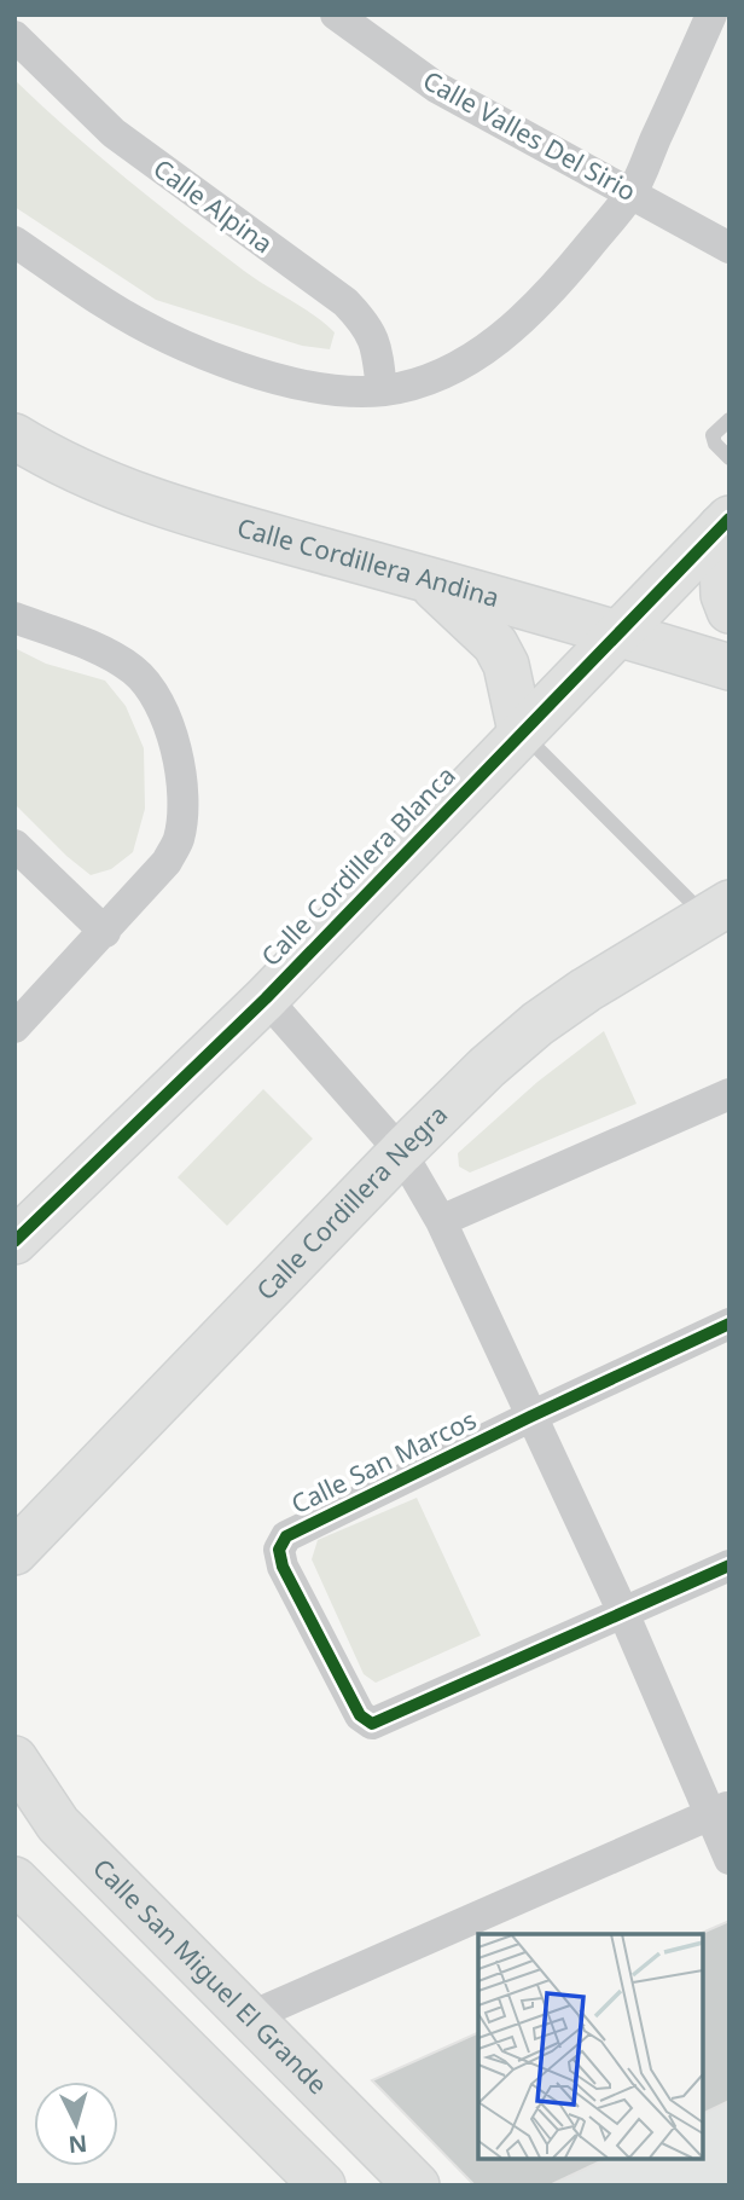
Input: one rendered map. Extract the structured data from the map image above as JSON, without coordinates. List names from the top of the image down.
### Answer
{
  "streets": {
    "street": [
      "Calle Valles Del Sirio",
      "Calle Alpina",
      "Calle Cordillera Andina",
      "Calle Cordillera Blanca",
      "Calle Cordillera Negra",
      "Calle San Marcos",
      "Calle San Miguel El Grande"
    ]
  },
  "crossings": [
    ["Calle Cordillera Andina", "Calle Cordillera Blanca"]
  ],
  "north": "bottom"
}
